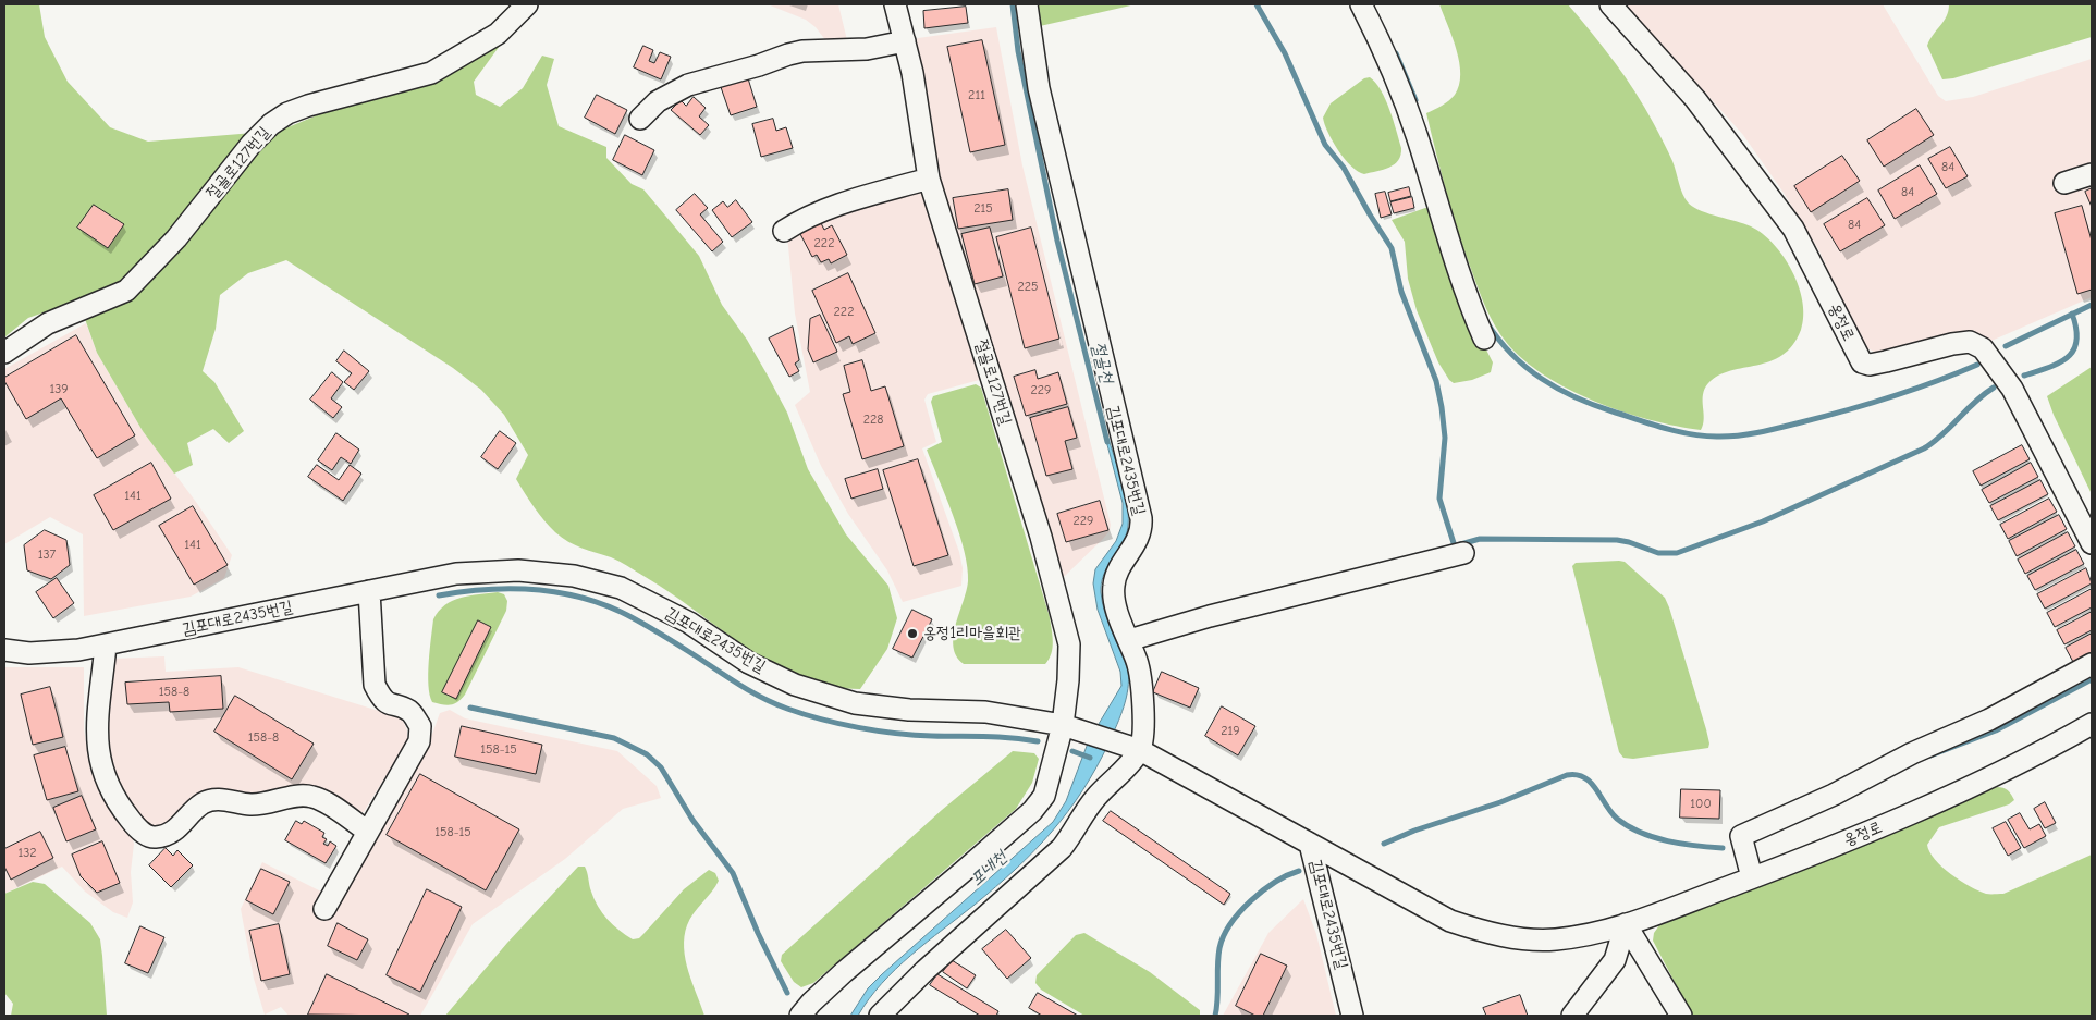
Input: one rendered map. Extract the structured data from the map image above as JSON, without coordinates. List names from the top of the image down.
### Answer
{
  "streets": {
    "street": ["절골로127번길", "옹정로", "김포대로2435번길"]
  },
  "crossings": [
    ["절골로127번길", "김포대로2435번길"],
    ["옹정로", "김포대로2435번길"]
  ],
  "water": ["절골천", "포내천"],
  "places": ["옹정1리마을회관"],
  "house_numbers": [
    "211",
    "84",
    "84",
    "215",
    "84",
    "222",
    "225",
    "222",
    "139",
    "229",
    "228",
    "141",
    "229",
    "141",
    "137",
    "158-8",
    "219",
    "158-8",
    "158-15",
    "100",
    "158-15",
    "132"
  ]
}
